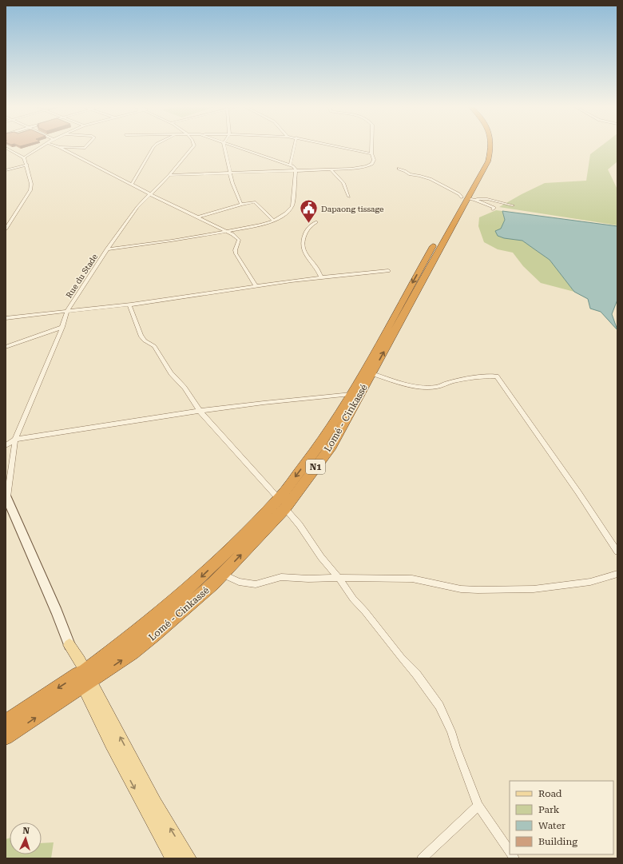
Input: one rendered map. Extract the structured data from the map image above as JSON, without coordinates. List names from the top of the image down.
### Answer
{
  "streets": {
    "highway": ["Lomé - Cinkassé", "N1"],
    "street": ["Rue du Stade"]
  },
  "places": {
    "public building": ["Dapaong tissage"]
  },
  "legend": [
    "Road",
    "Park",
    "Water",
    "Building"
  ],
  "north": "top"
}
